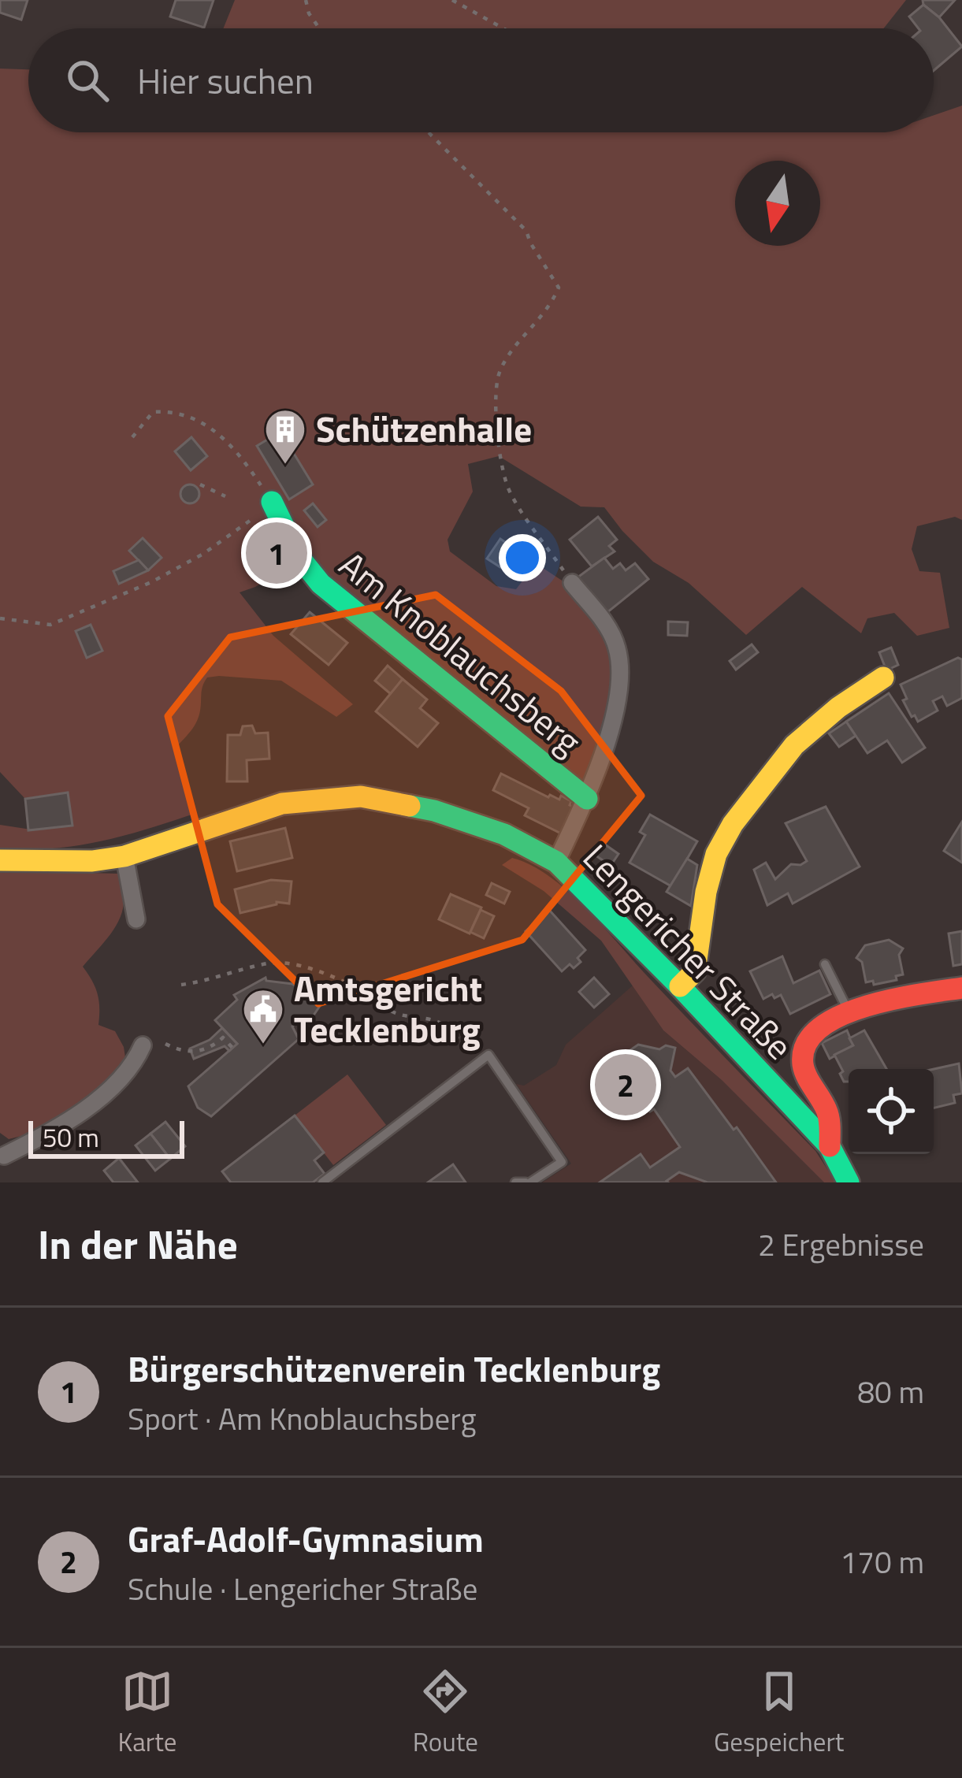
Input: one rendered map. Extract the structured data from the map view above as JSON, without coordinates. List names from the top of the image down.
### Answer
{
  "streets": {
    "street": ["Am Knoblauchsberg", "Lengericher Straße"]
  },
  "places": {
    "building": ["Schützenhalle"],
    "public building": ["Amtsgericht Tecklenburg"]
  },
  "scale_bar": "50 m",
  "north": "bottom",
  "page": {
    "search": "Hier suchen",
    "pins": ["1", "2"],
    "scale": "50 m",
    "heading": ["In der Nähe", "2 Ergebnisse"],
    "list": [
      {
        "mark": "1",
        "name": "Bürgerschützenverein Tecklenburg",
        "note": "Sport · Am Knoblauchsberg",
        "value": "80 m"
      },
      {
        "mark": "2",
        "name": "Graf-Adolf-Gymnasium",
        "note": "Schule · Lengericher Straße",
        "value": "170 m"
      }
    ],
    "nav": ["Karte", "Route", "Gespeichert"]
  }
}
